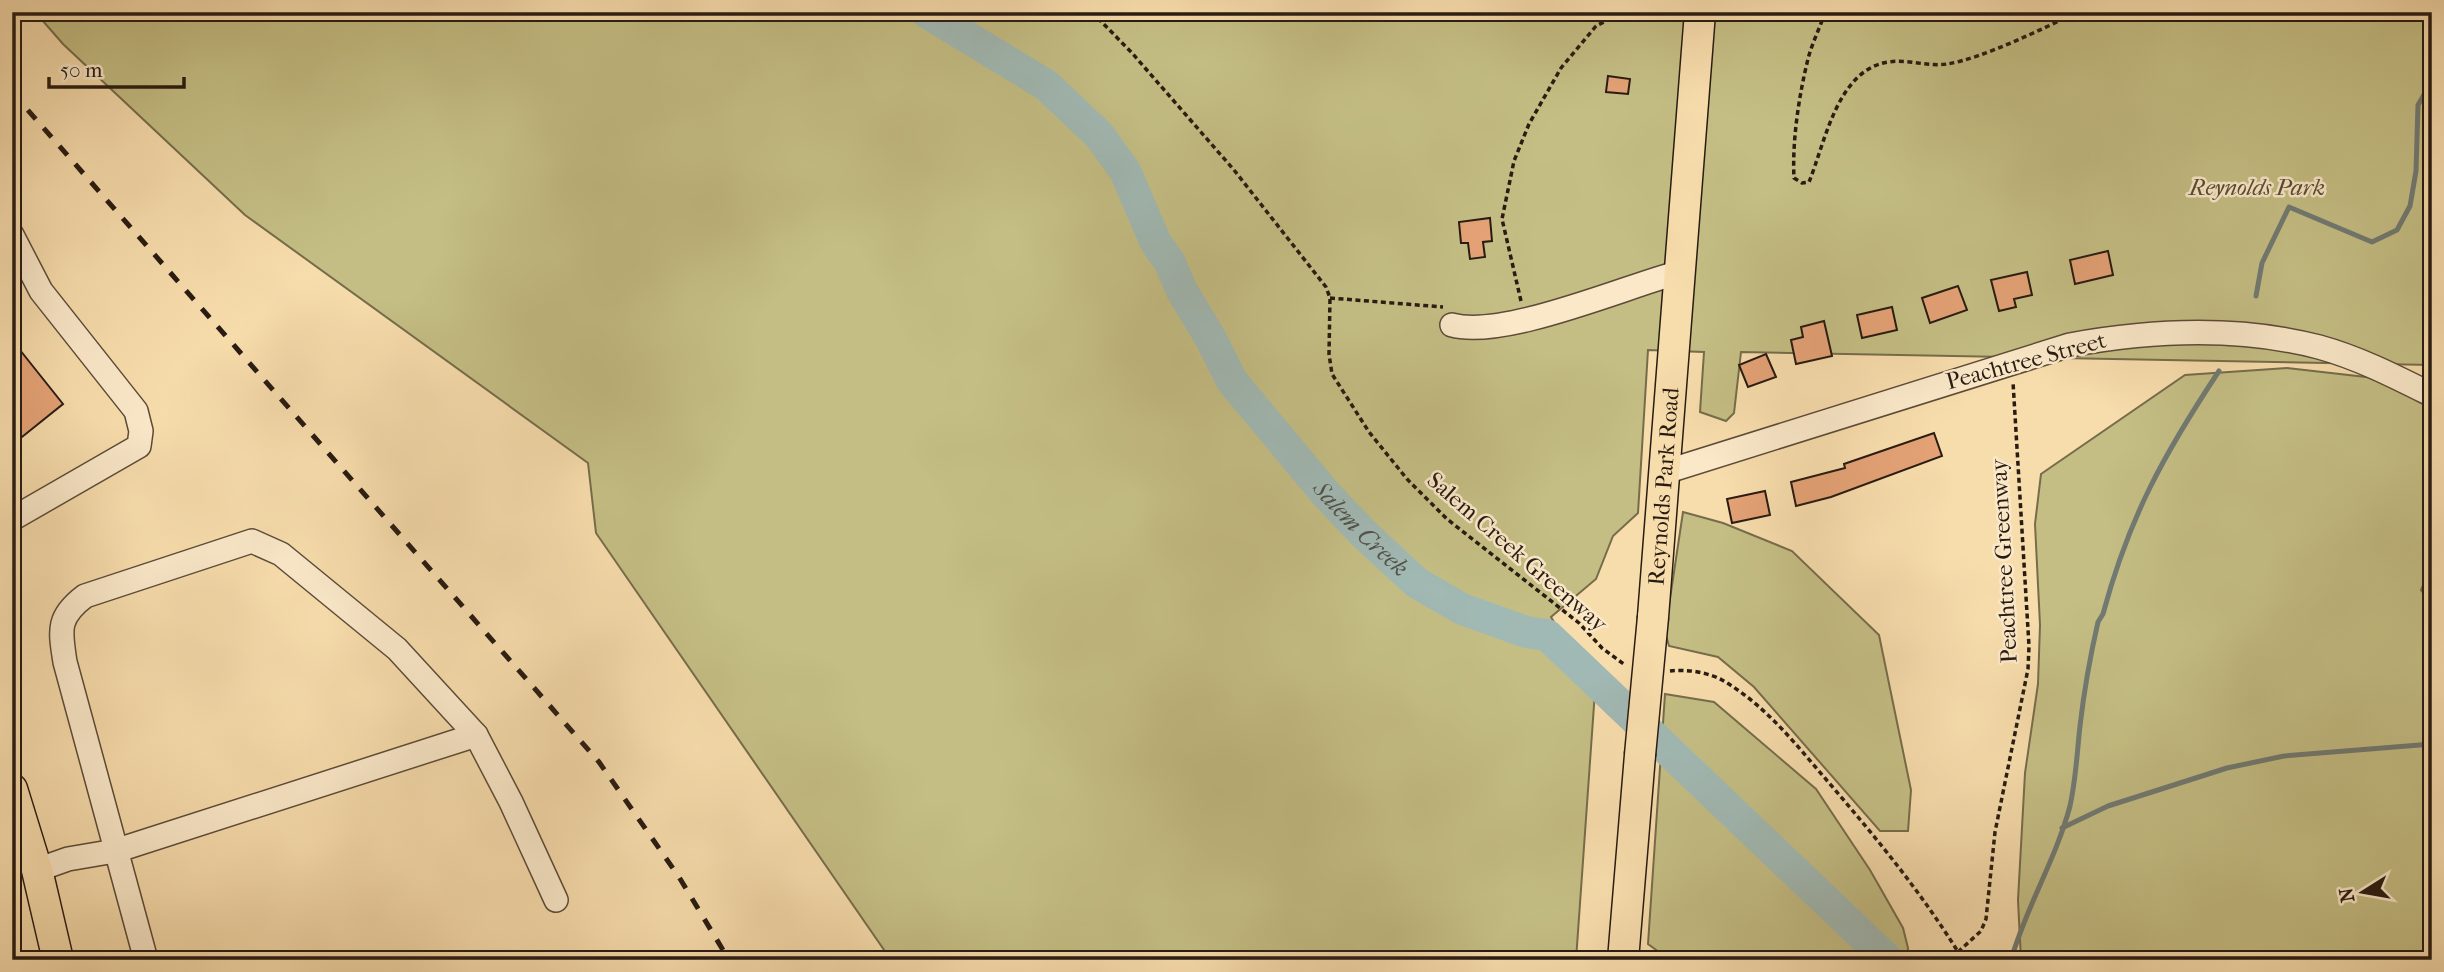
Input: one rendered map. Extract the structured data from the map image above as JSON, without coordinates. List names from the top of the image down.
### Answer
{
  "streets": {
    "main road": ["Reynolds Park Road"],
    "street": ["Peachtree Street"],
    "path": ["Salem Creek Greenway", "Peachtree Greenway"]
  },
  "crossings": [
    ["Peachtree Street", "Reynolds Park Road"],
    ["Peachtree Street", "Peachtree Greenway"]
  ],
  "water": ["Salem Creek"],
  "parks": ["Reynolds Park"],
  "scale_bar": "50 m",
  "north": "left"
}
